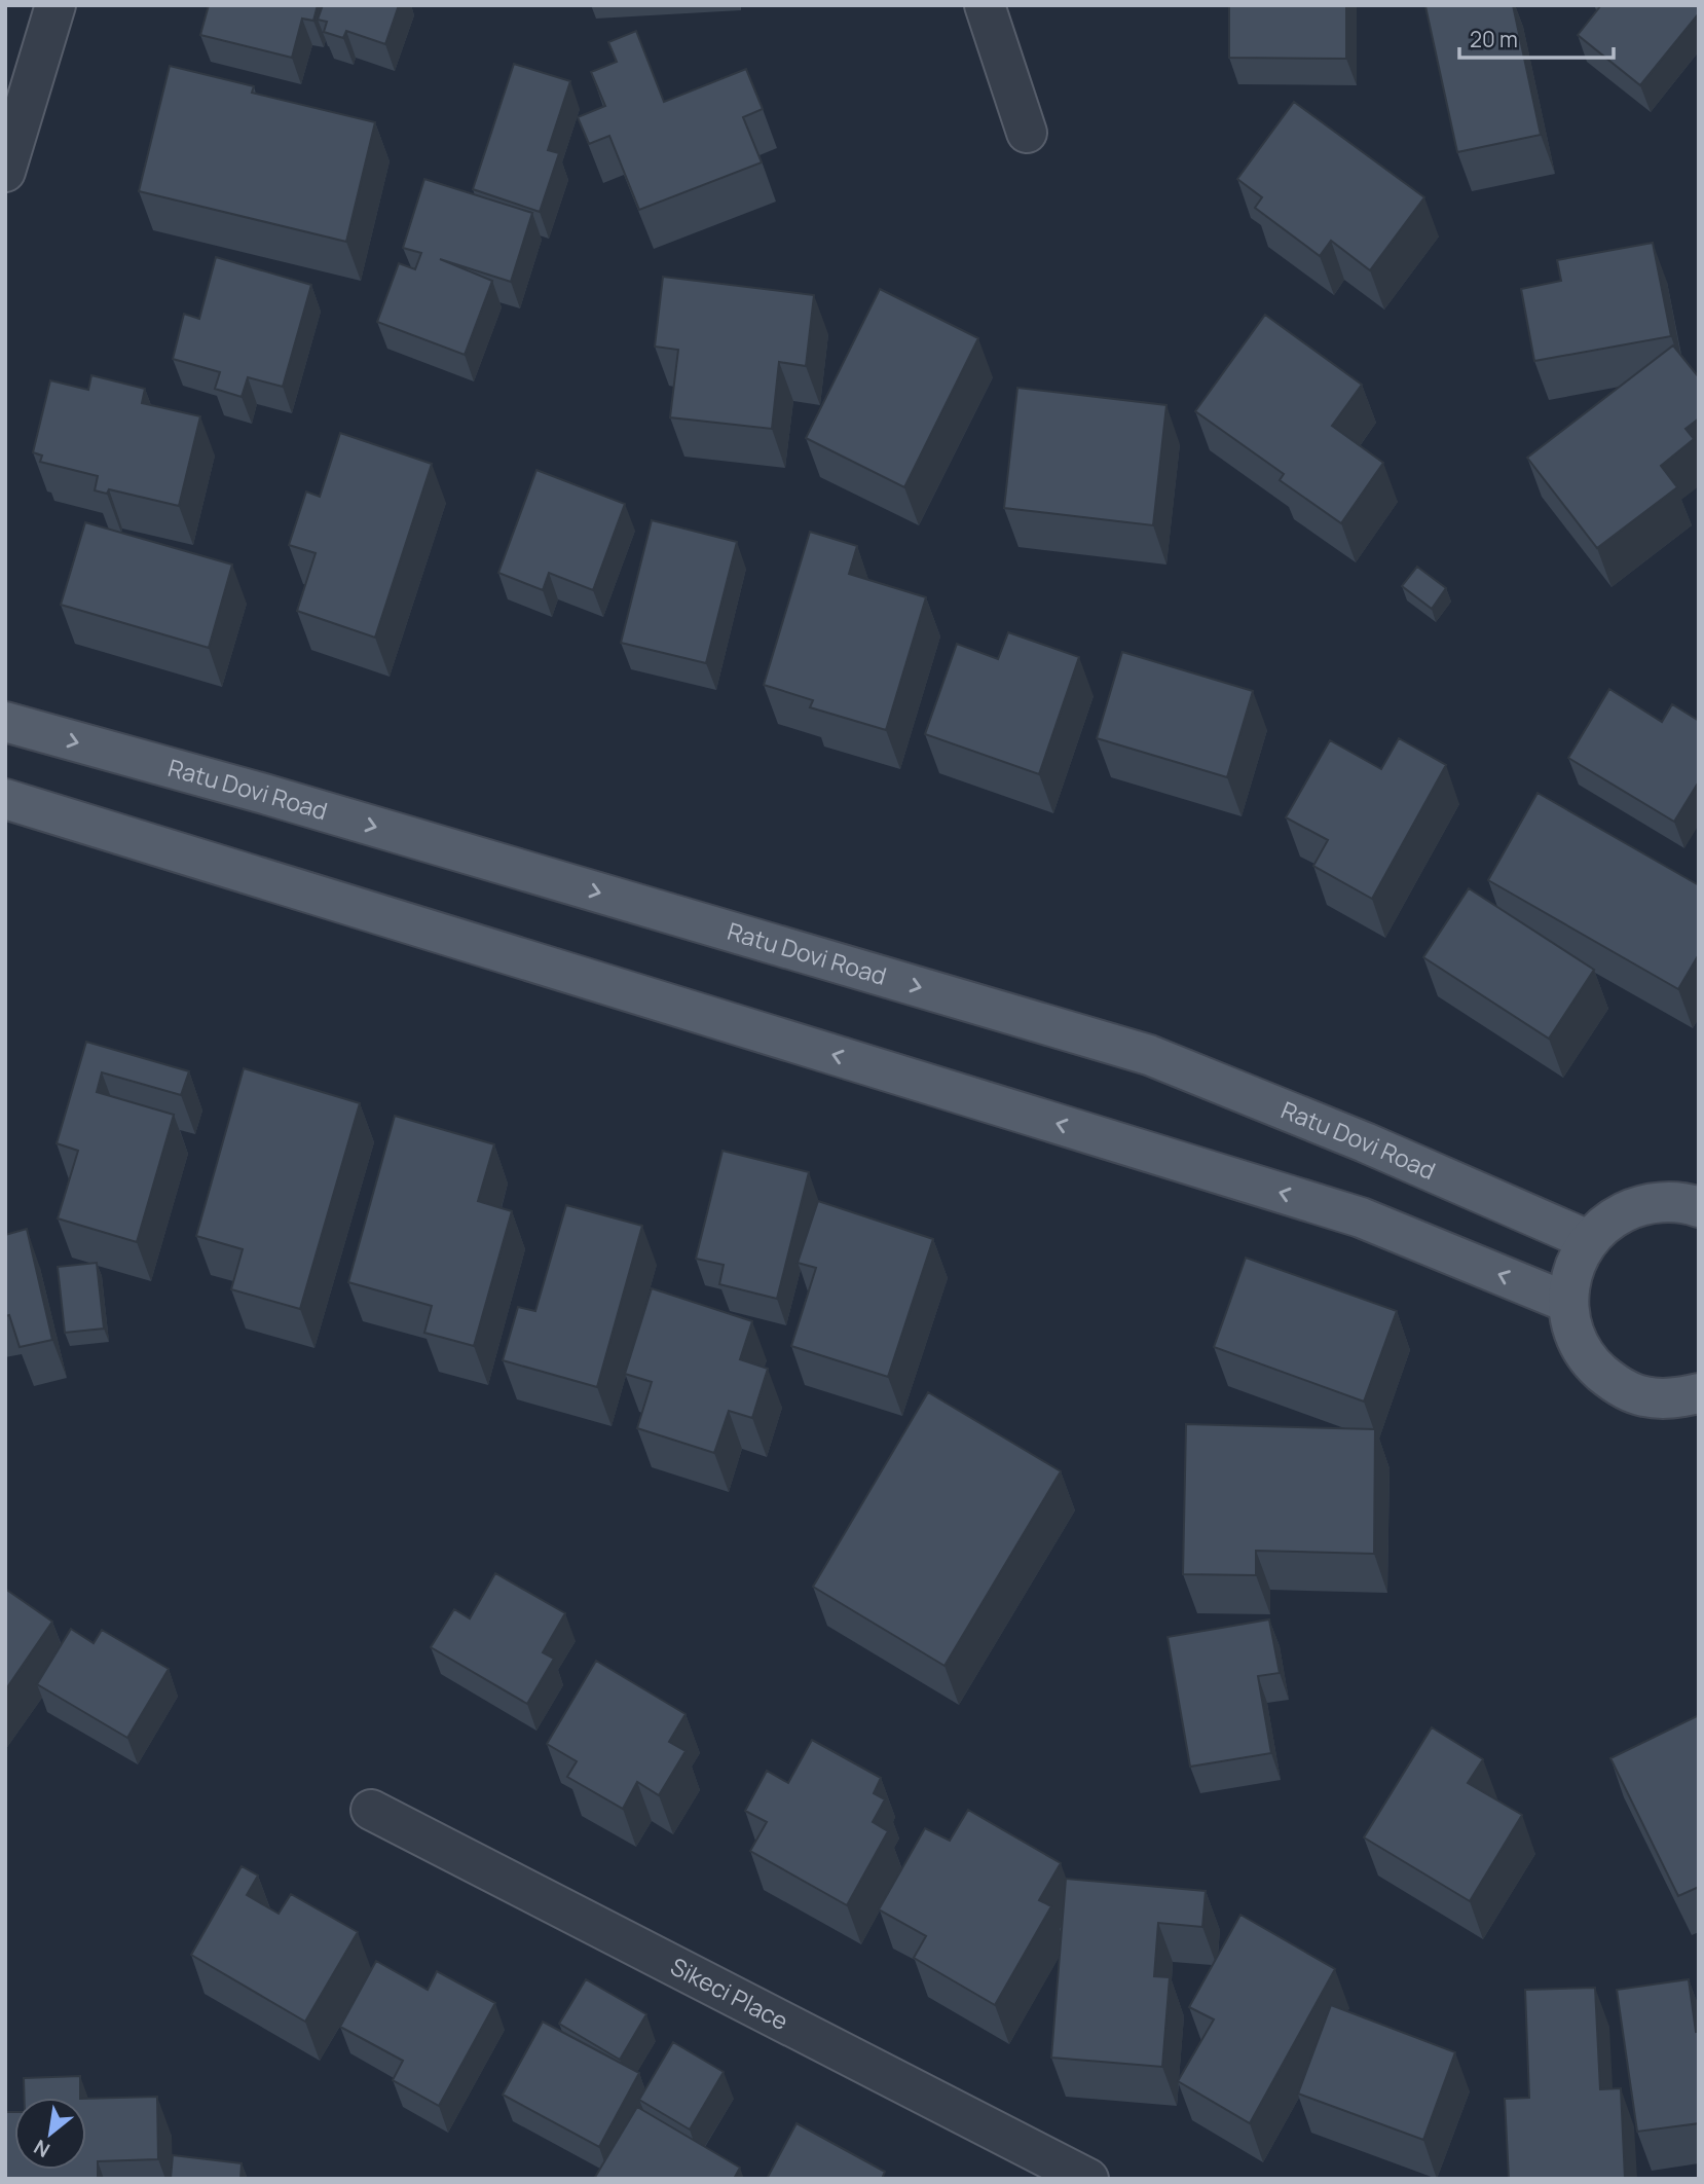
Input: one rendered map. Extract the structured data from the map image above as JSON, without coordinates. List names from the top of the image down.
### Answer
{
  "streets": {
    "main road": ["Ratu Dovi Road"],
    "street": ["Sikeci Place"]
  },
  "scale_bar": "20 m",
  "north": "bottom left"
}
